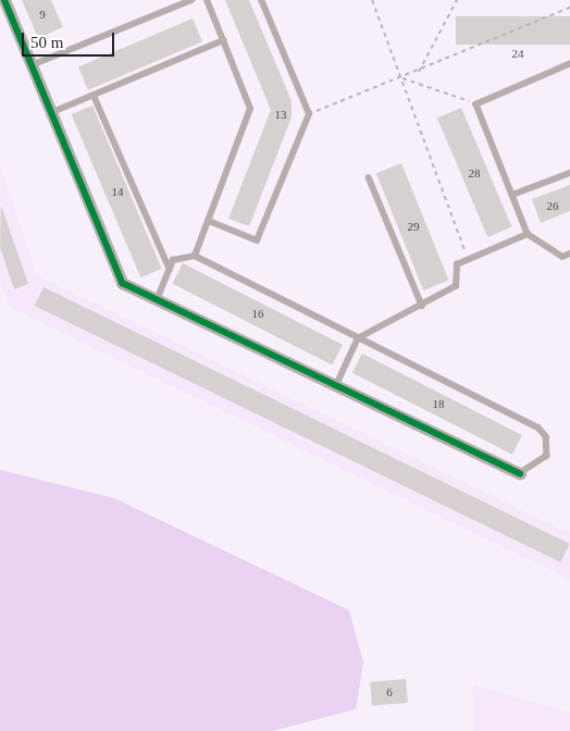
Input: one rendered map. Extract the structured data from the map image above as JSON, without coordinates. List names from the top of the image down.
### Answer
{
  "house_numbers": [
    "9",
    "24",
    "13",
    "28",
    "14",
    "26",
    "29",
    "16",
    "18",
    "6"
  ],
  "scale_bar": "50 m"
}
